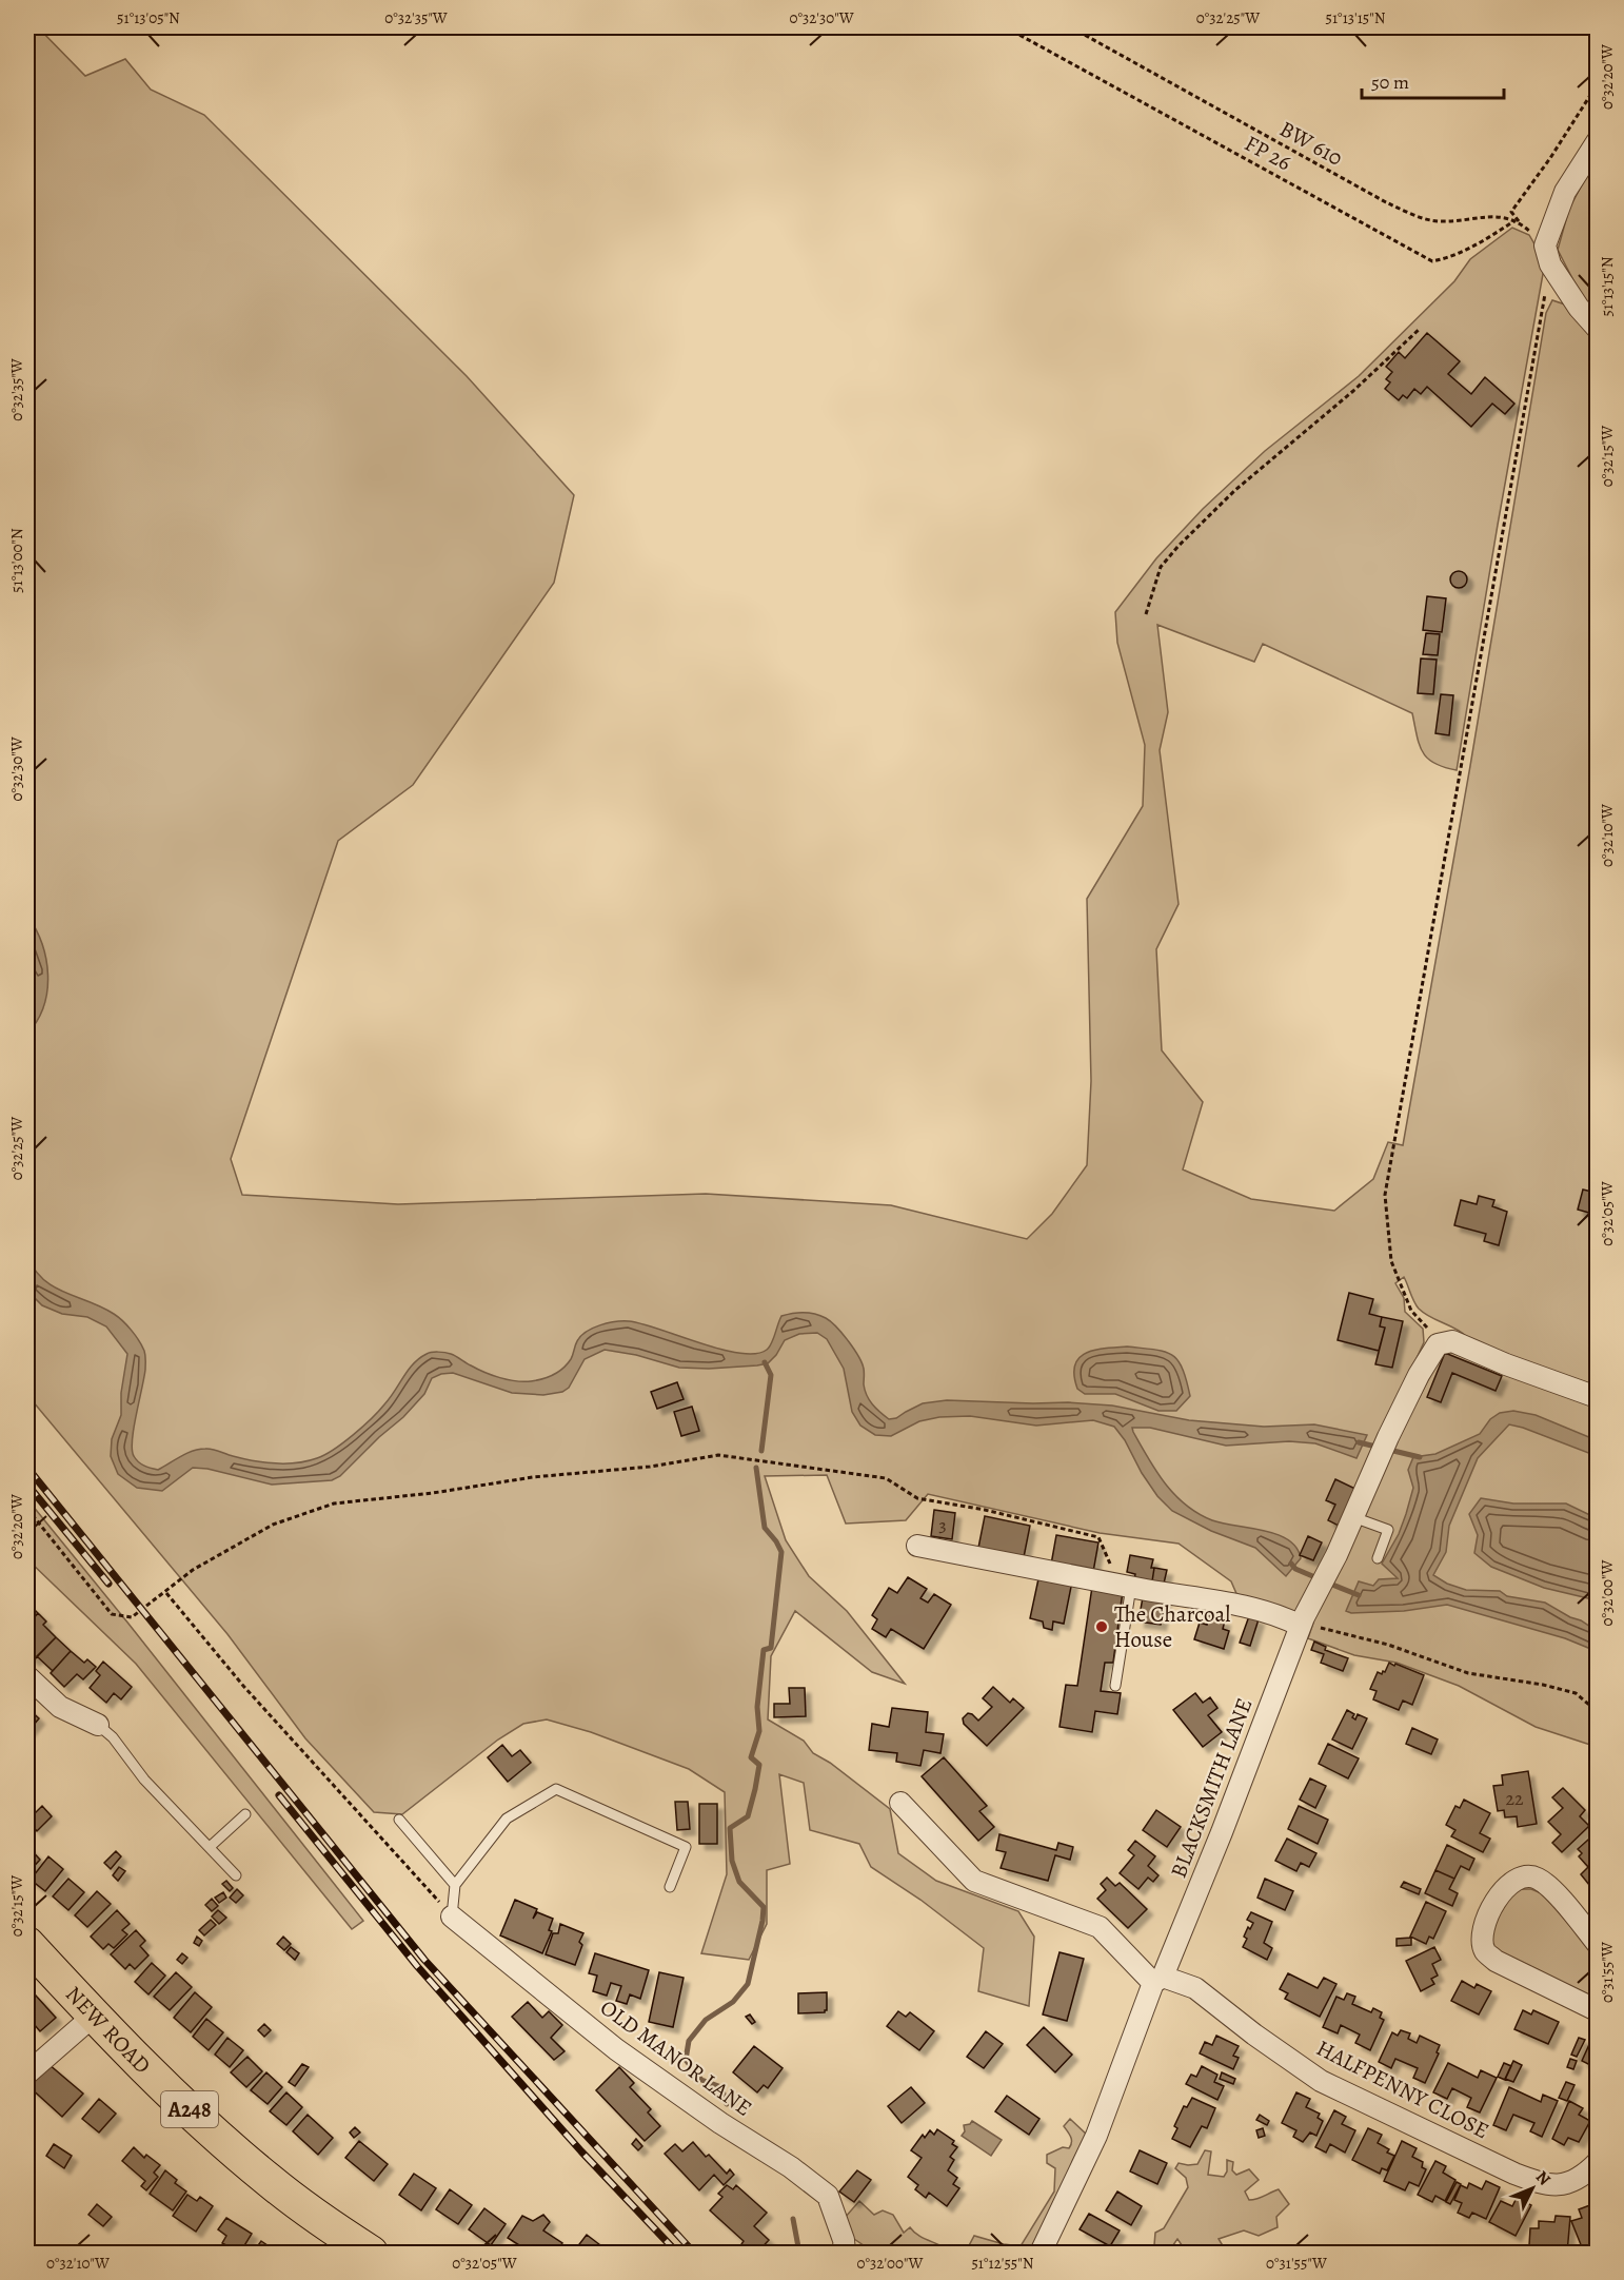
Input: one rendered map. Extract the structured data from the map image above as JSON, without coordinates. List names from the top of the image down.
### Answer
{
  "streets": {
    "main road": ["NEW ROAD", "A248"],
    "street": ["BLACKSMITH LANE", "OLD MANOR LANE", "HALFPENNY CLOSE"],
    "path": ["BW 610", "FP 26"]
  },
  "crossings": [
    ["BW 610", "FP 26"],
    ["BLACKSMITH LANE", "HALFPENNY CLOSE"]
  ],
  "places": ["The Charcoal House"],
  "house_numbers": ["3", "22"],
  "scale_bar": "50 m",
  "north": "top right",
  "coordinates": [
    "51°13'05\"N",
    "0°32'35\"W",
    "0°32'30\"W",
    "0°32'25\"W",
    "51°13'15\"N",
    "0°32'20\"W",
    "0°32'15\"W",
    "51°13'00\"N",
    "0°32'10\"W",
    "0°32'05\"W",
    "0°32'00\"W",
    "0°31'55\"W",
    "51°12'55\"N"
  ]
}
